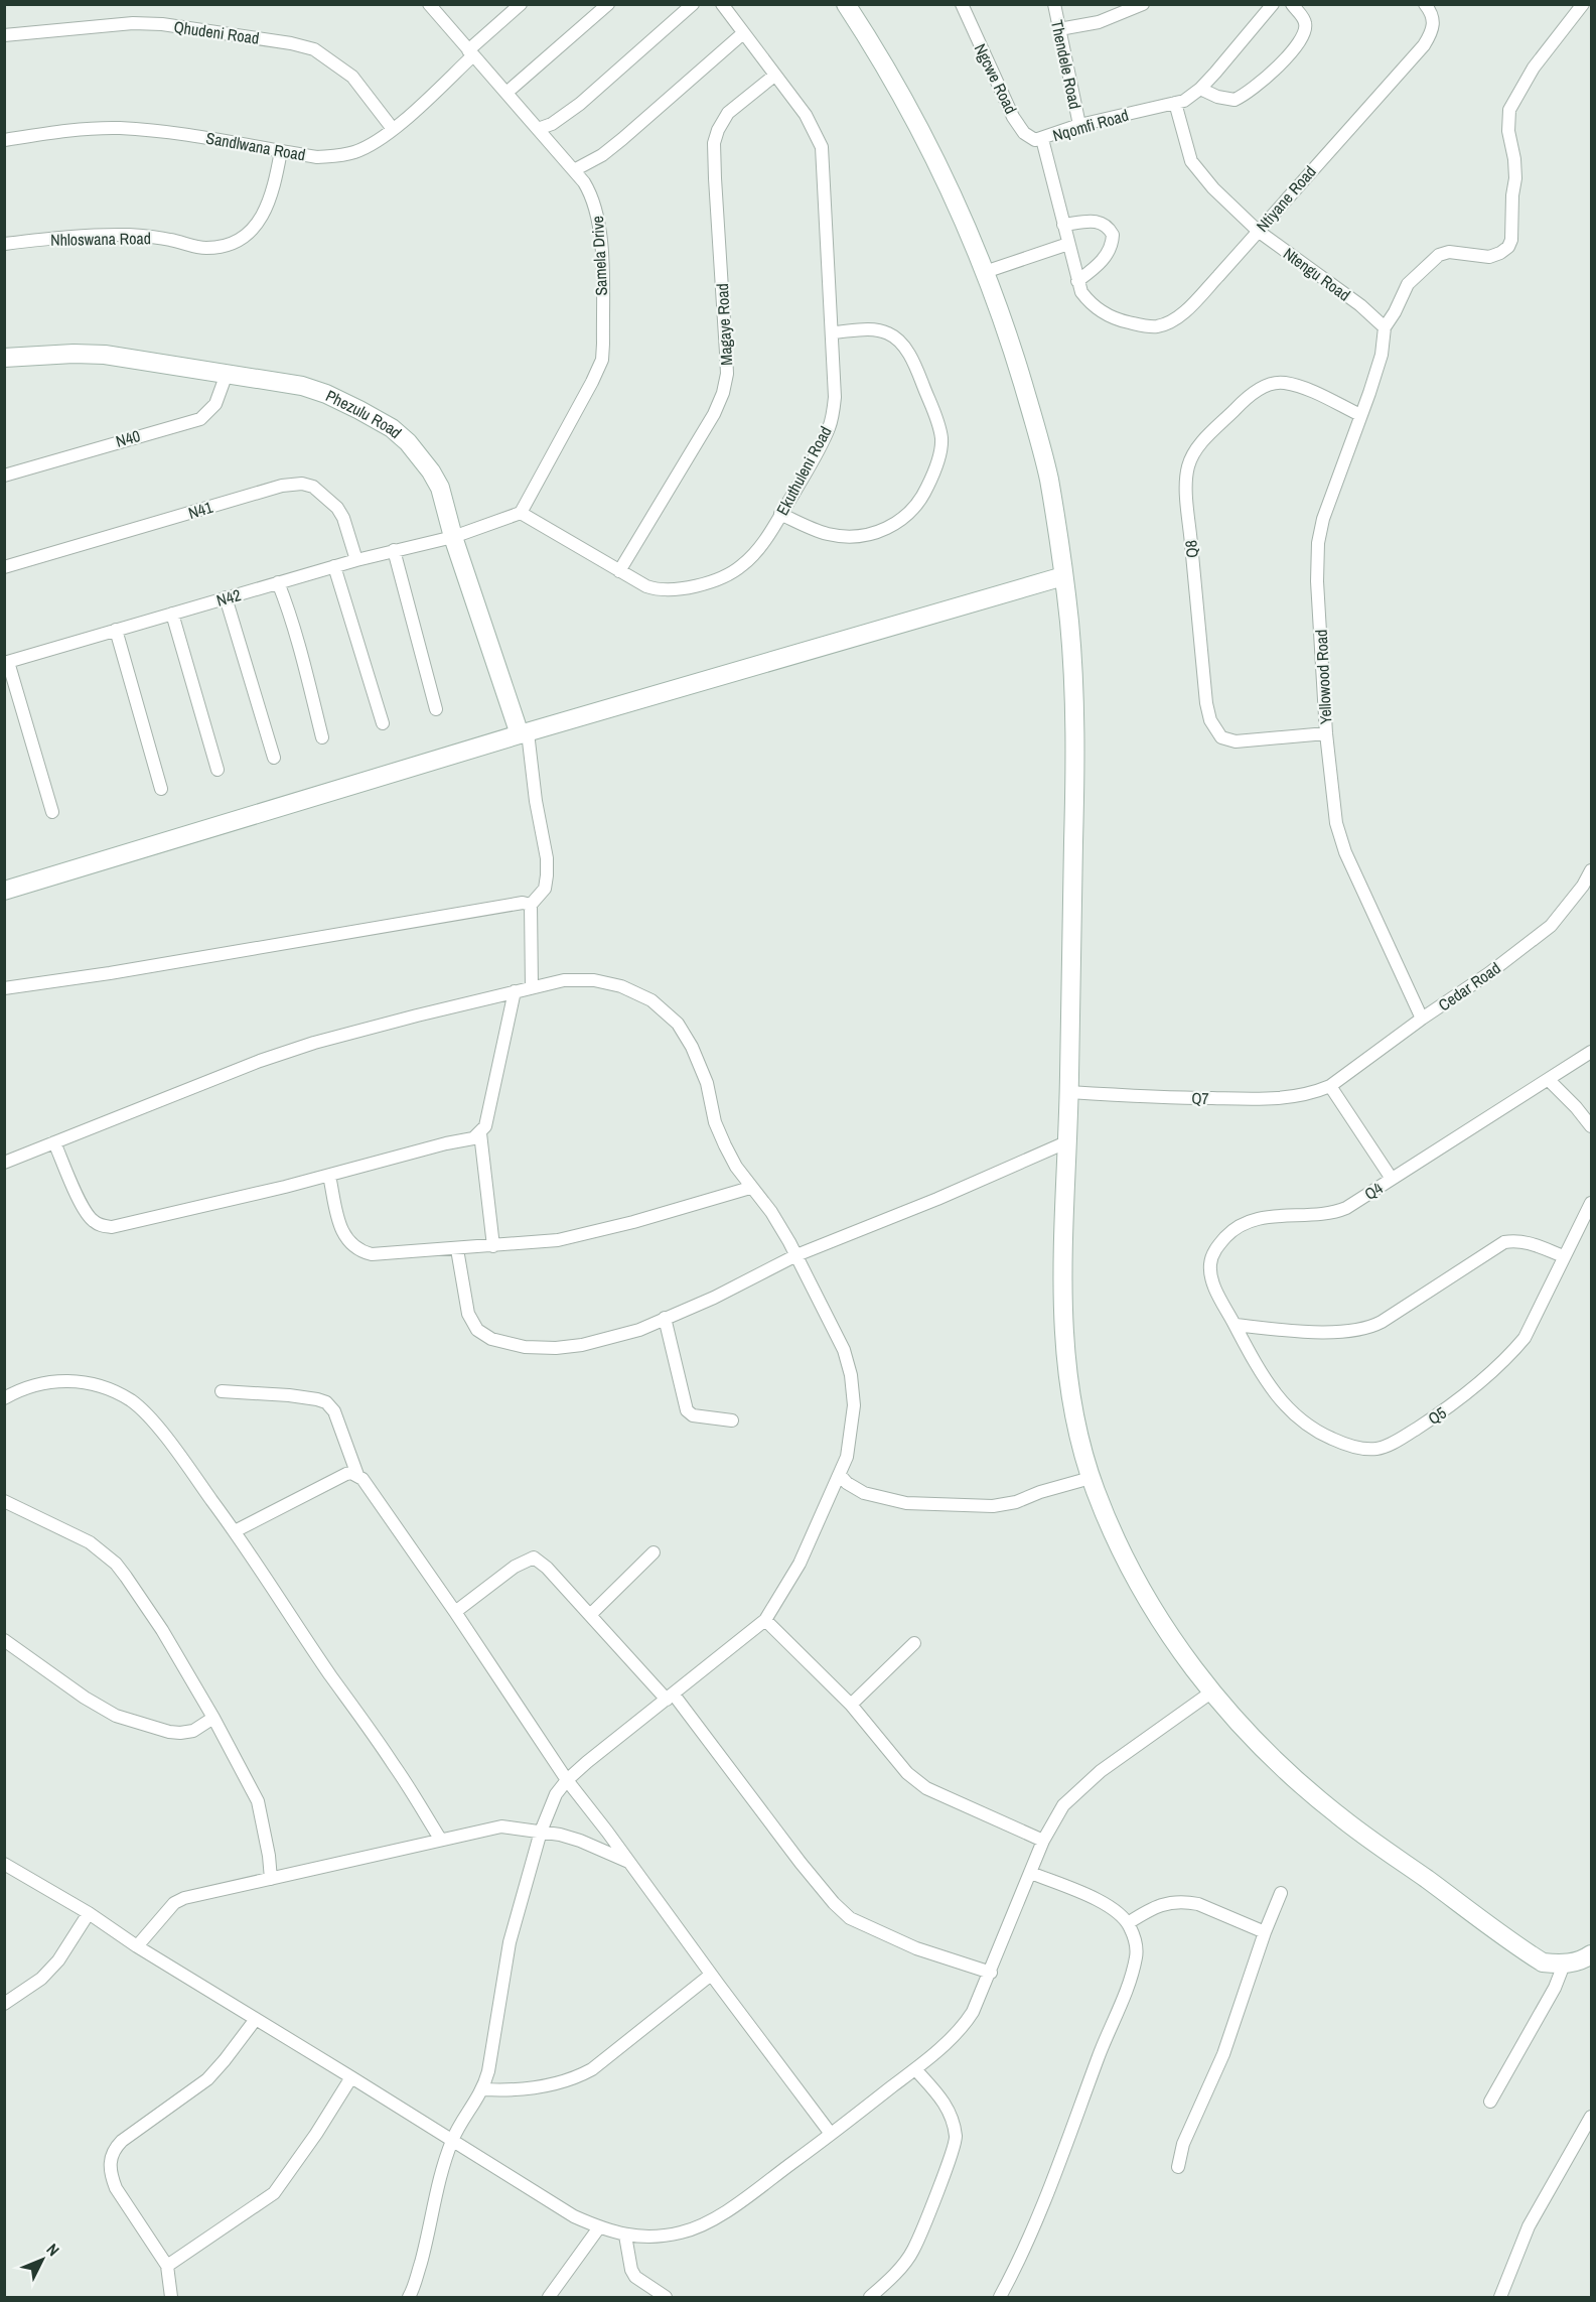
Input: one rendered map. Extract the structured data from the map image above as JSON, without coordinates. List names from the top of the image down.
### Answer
{
  "streets": {
    "street": [
      "Qhudeni Road",
      "Thendele Road",
      "Ngcwe Road",
      "Nqomfi Road",
      "Sandlwana Road",
      "Ntiyane Road",
      "Nhloswana Road",
      "Samela Drive",
      "Ntengu Road",
      "Magaye Road",
      "Phezulu Road",
      "N40",
      "Ekuthuleni Road",
      "N41",
      "Q8",
      "N42",
      "Yellowood Road",
      "Cedar Road",
      "Q7",
      "Q4",
      "Q5"
    ]
  },
  "crossings": [
    ["Qhudeni Road", "Sandlwana Road"],
    ["Thendele Road", "Nqomfi Road"],
    ["Ngcwe Road", "Nqomfi Road"],
    ["Nqomfi Road", "Ntiyane Road"],
    ["Nqomfi Road", "Ntengu Road"],
    ["Sandlwana Road", "Nhloswana Road"],
    ["Sandlwana Road", "Samela Drive"],
    ["Ntiyane Road", "Ntengu Road"],
    ["Samela Drive", "Ekuthuleni Road"],
    ["Ntengu Road", "Yellowood Road"],
    ["Magaye Road", "Ekuthuleni Road"],
    ["Phezulu Road", "N40"],
    ["Phezulu Road", "N42"],
    ["N41", "N42"],
    ["Q8", "Yellowood Road"],
    ["Yellowood Road", "Cedar Road"],
    ["Cedar Road", "Q7"],
    ["Q4", "Q5"]
  ],
  "north": "top right"
}
